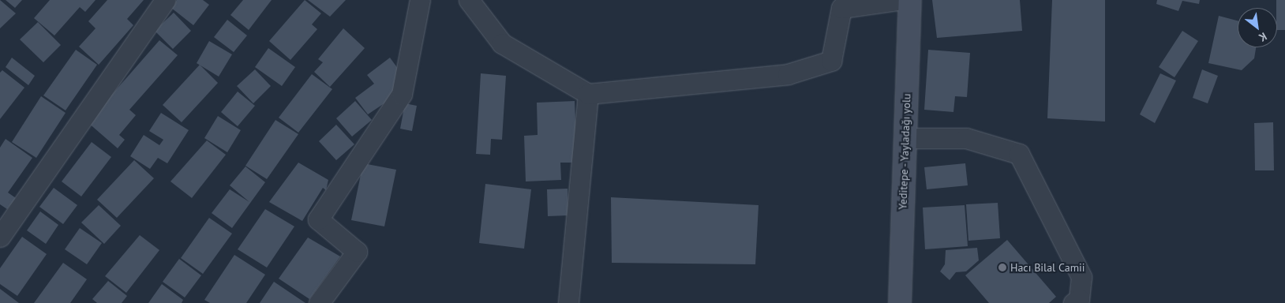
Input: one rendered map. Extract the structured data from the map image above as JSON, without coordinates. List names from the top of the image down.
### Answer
{
  "streets": {
    "main road": ["Yeditepe - Yayladağı yolu"]
  },
  "places": ["Hacı Bilal Camii"],
  "north": "bottom right"
}
